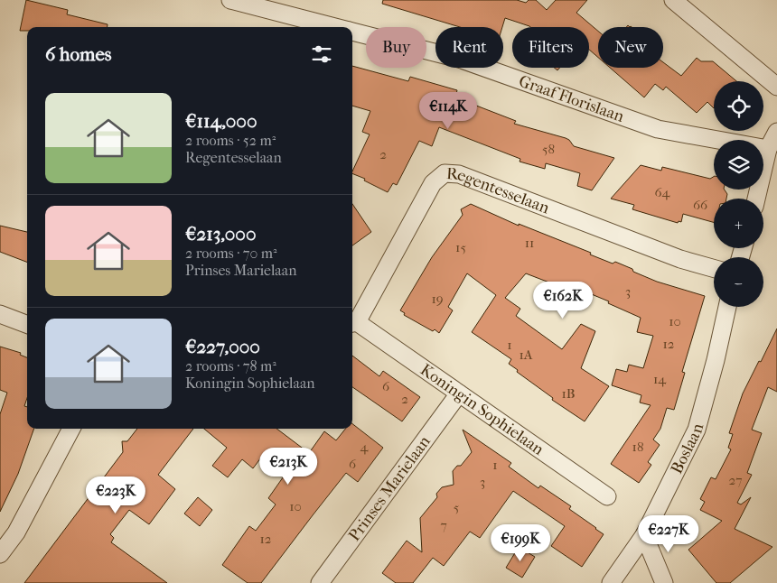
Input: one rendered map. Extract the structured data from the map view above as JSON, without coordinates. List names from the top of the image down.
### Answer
{
  "streets": {
    "street": [
      "Graaf Florislaan",
      "Regentesselaan",
      "Koningin Sophielaan",
      "Boslaan",
      "Prinses Marielaan"
    ]
  },
  "crossings": [
    ["Regentesselaan", "Koningin Sophielaan"],
    ["Koningin Sophielaan", "Prinses Marielaan"]
  ],
  "house_numbers": [
    "58",
    "2",
    "64",
    "66",
    "11",
    "15",
    "3",
    "19",
    "10",
    "12",
    "1",
    "1A",
    "14",
    "6",
    "1B",
    "2",
    "4",
    "18",
    "6",
    "1",
    "27",
    "3",
    "10",
    "5",
    "7",
    "12"
  ],
  "page": {
    "chip": [
      "Buy",
      "Rent",
      "Filters",
      "New"
    ],
    "heading": "6 homes",
    "map_buttons": ["+", "−"],
    "list": [
      {
        "name": "€114,000",
        "note": "2 rooms · 52 m² · Regentesselaan"
      },
      {
        "name": "€213,000",
        "note": "2 rooms · 70 m² · Prinses Marielaan"
      },
      {
        "name": "€227,000",
        "note": "2 rooms · 78 m² · Koningin Sophielaan"
      }
    ],
    "price": [
      "€114K",
      "€162K",
      "€213K",
      "€223K",
      "€227K",
      "€199K"
    ]
  }
}
